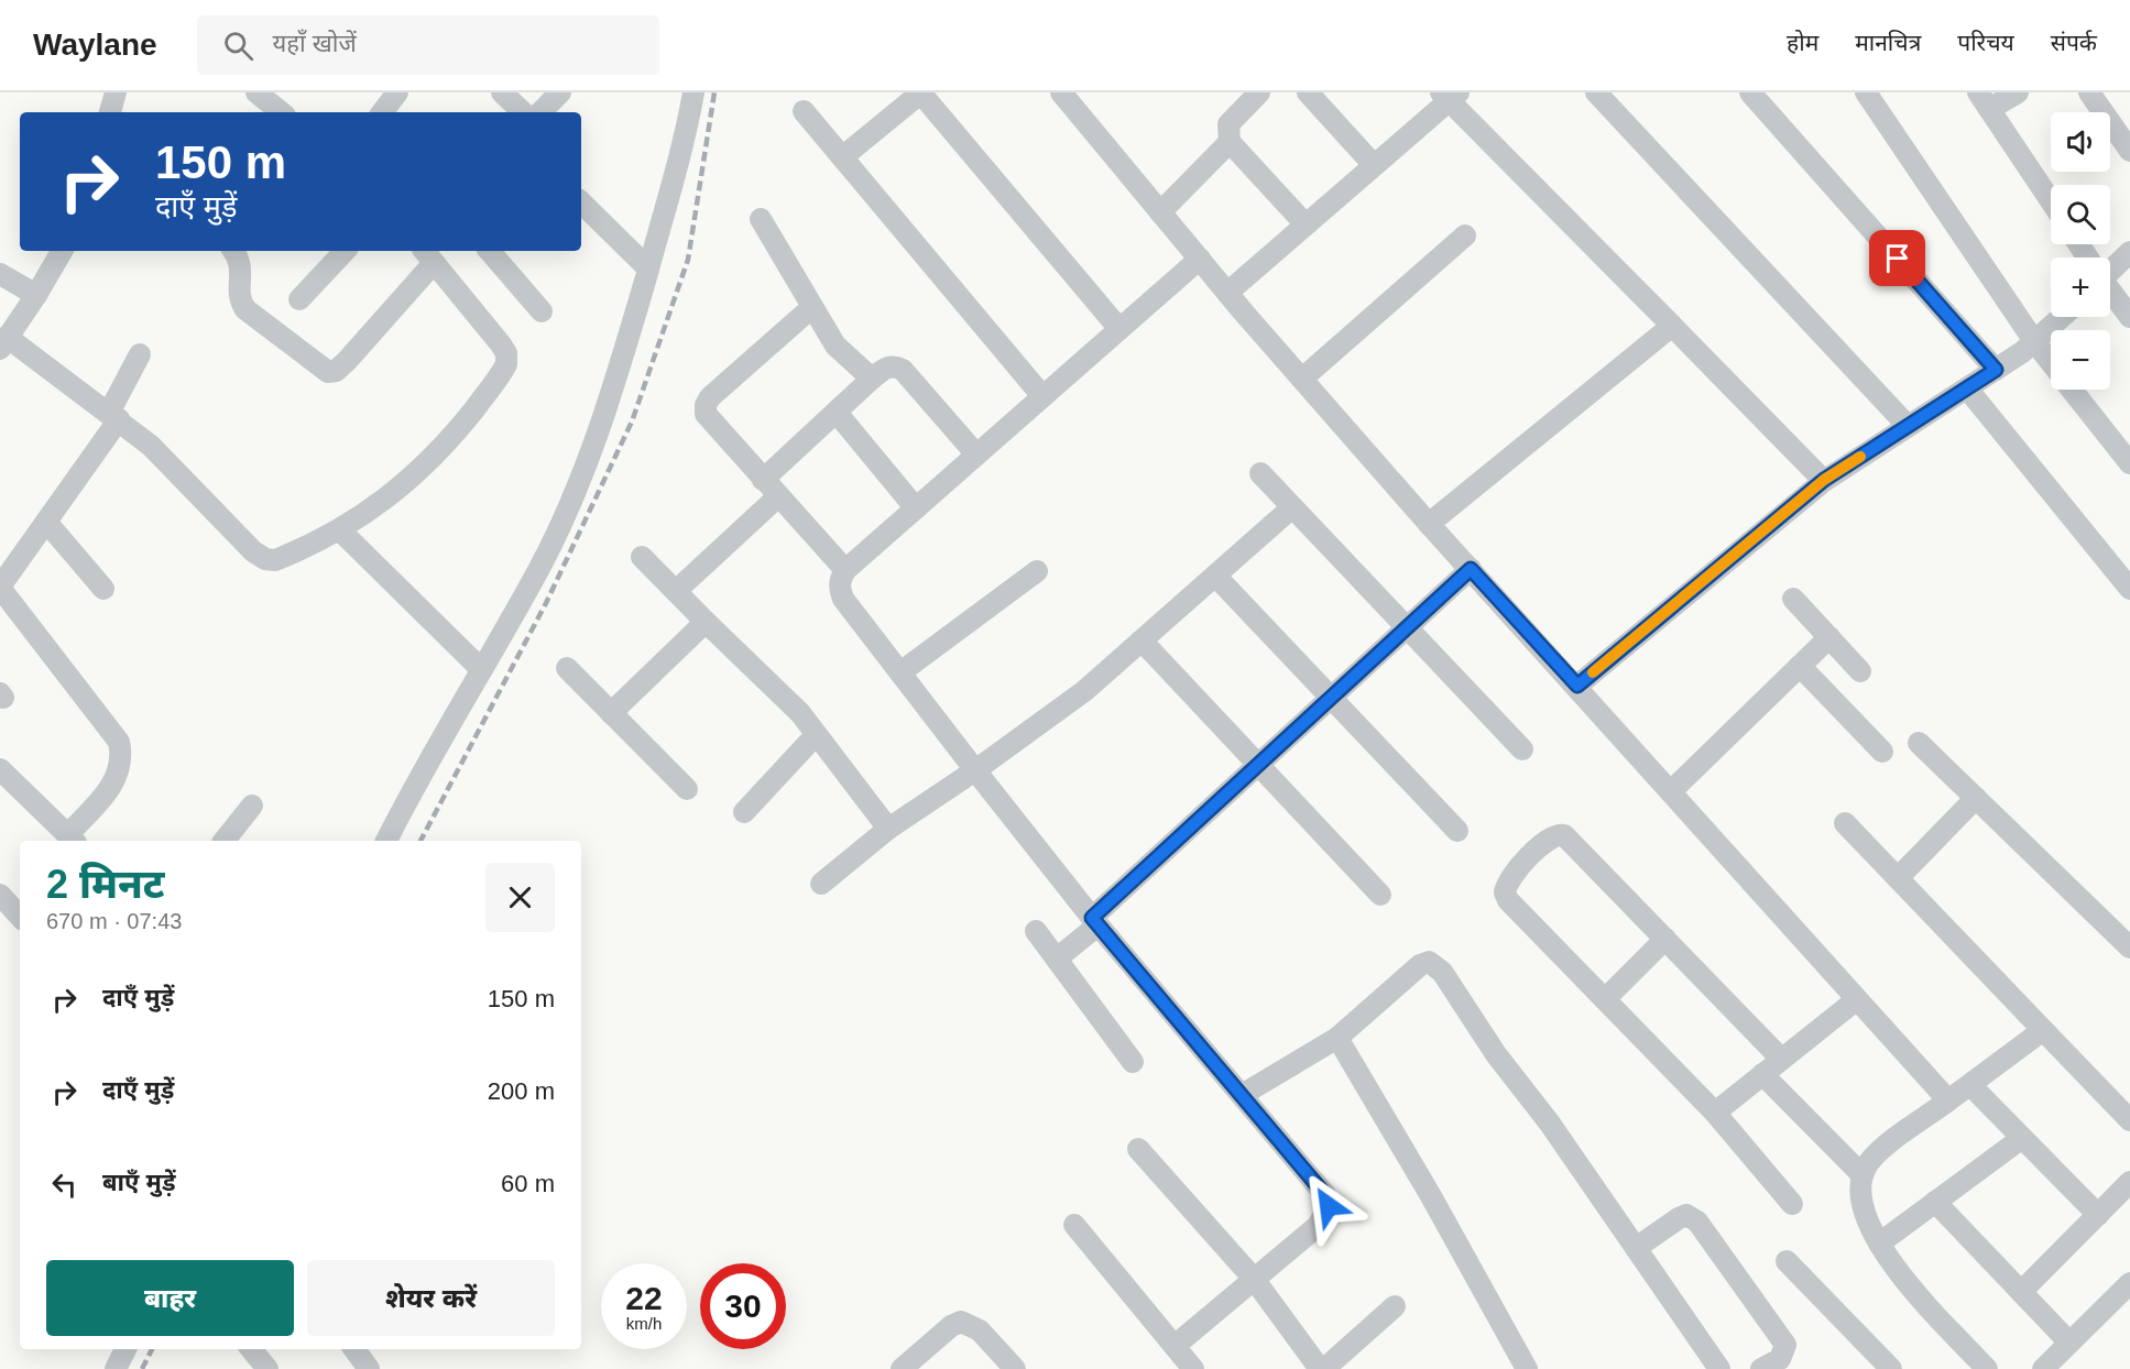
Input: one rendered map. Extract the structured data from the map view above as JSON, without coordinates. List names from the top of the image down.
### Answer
{
  "page": {
    "header": "Waylane",
    "search": "यहाँ खोजें",
    "nav": [
      "होम",
      "मानचित्र",
      "परिचय",
      "संपर्क"
    ],
    "map_buttons": ["+", "−"],
    "turn": ["150 m", "दाएँ मुड़ें"],
    "heading": ["2 मिनट", "670 m · 07:43"],
    "list": [
      {
        "name": "दाएँ मुड़ें",
        "value": "150 m"
      },
      {
        "name": "दाएँ मुड़ें",
        "value": "200 m"
      },
      {
        "name": "बाएँ मुड़ें",
        "value": "60 m"
      }
    ],
    "buttons": ["बाहर", "शेयर करें"],
    "speed": "22 km/h",
    "limit": "30"
  }
}
